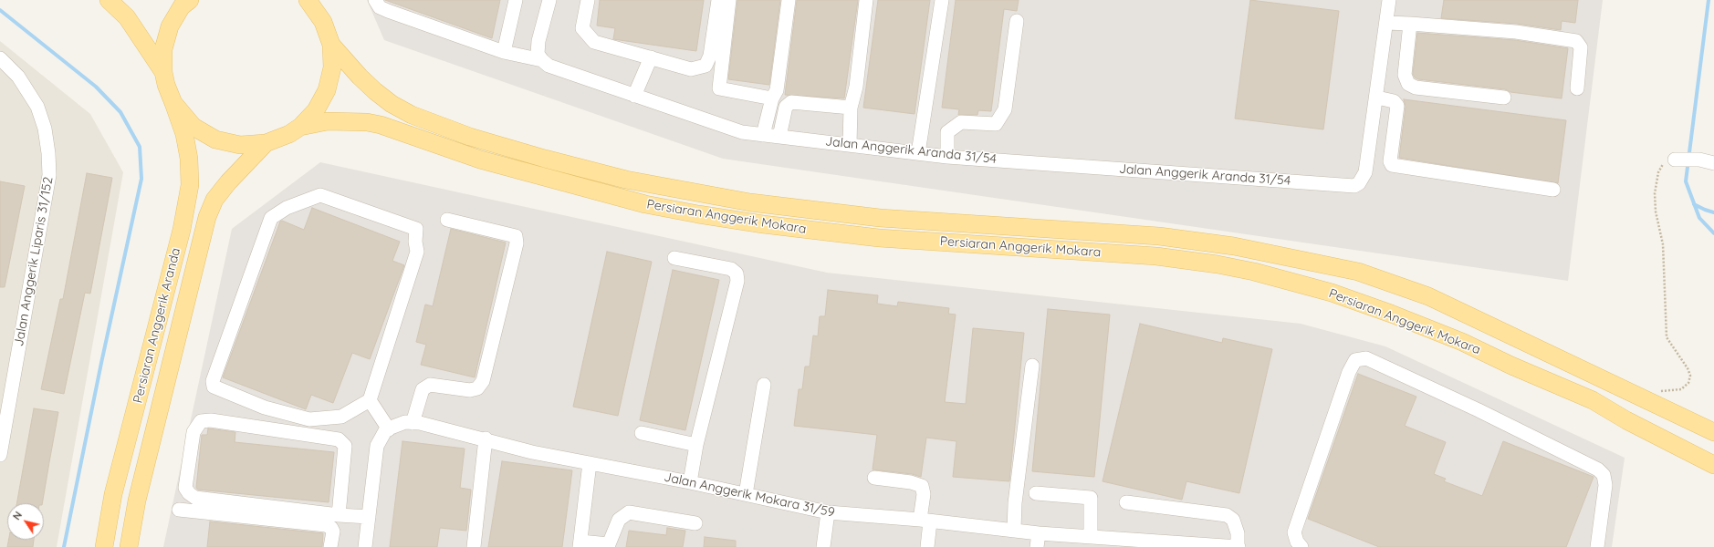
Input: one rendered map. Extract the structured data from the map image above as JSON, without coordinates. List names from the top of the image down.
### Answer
{
  "streets": {
    "main road": ["Persiaran Anggerik Mokara", "Persiaran Anggerik Aranda"],
    "street": ["Jalan Anggerik Aranda 31/54", "Jalan Anggerik Liparis 31/152", "Jalan Anggerik Mokara 31/59"]
  },
  "north": "top left"
}
